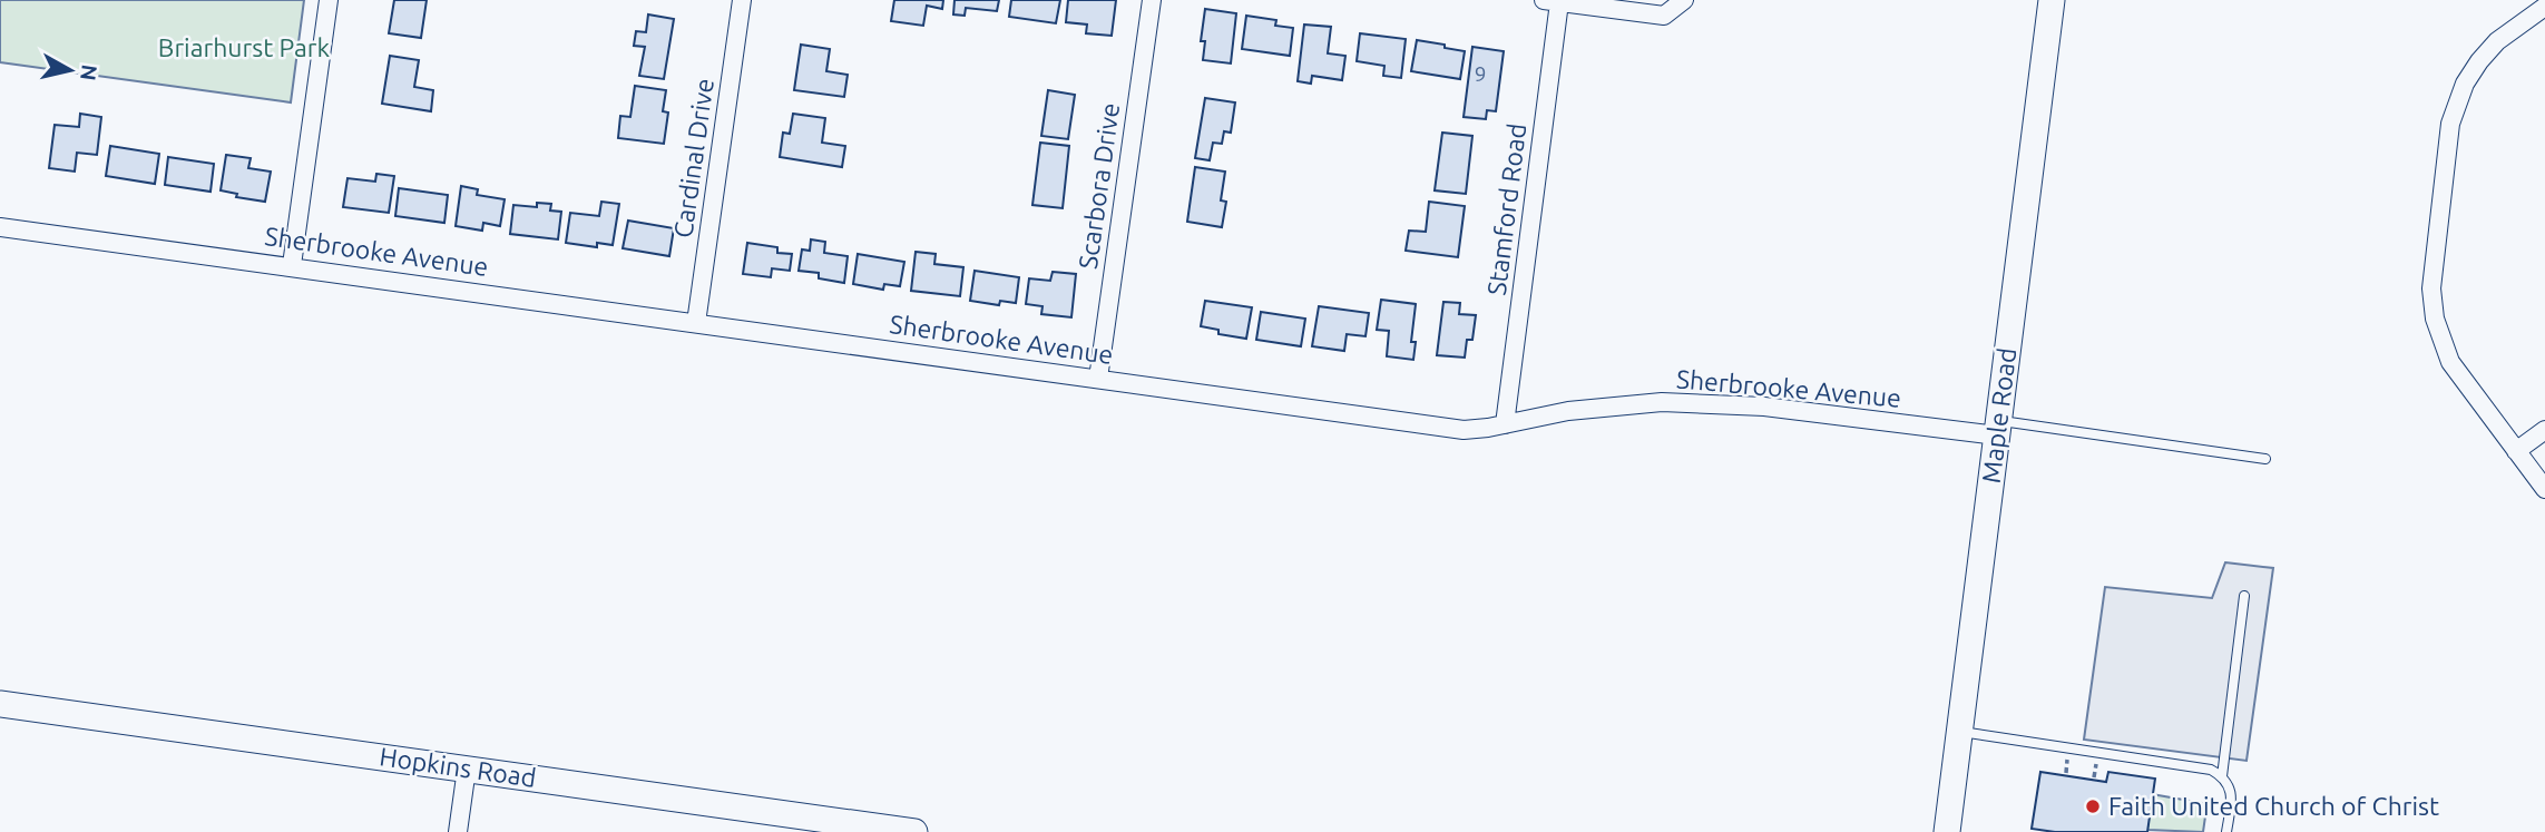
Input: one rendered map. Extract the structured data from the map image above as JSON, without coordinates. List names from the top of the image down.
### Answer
{
  "streets": {
    "street": [
      "Cardinal Drive",
      "Scarbora Drive",
      "Stamford Road",
      "Sherbrooke Avenue",
      "Maple Road",
      "Hopkins Road"
    ]
  },
  "crossings": [
    ["Cardinal Drive", "Sherbrooke Avenue"],
    ["Scarbora Drive", "Sherbrooke Avenue"],
    ["Stamford Road", "Sherbrooke Avenue"],
    ["Sherbrooke Avenue", "Maple Road"]
  ],
  "parks": ["Briarhurst Park"],
  "places": ["Faith United Church of Christ"],
  "house_numbers": ["9"],
  "north": "right"
}
